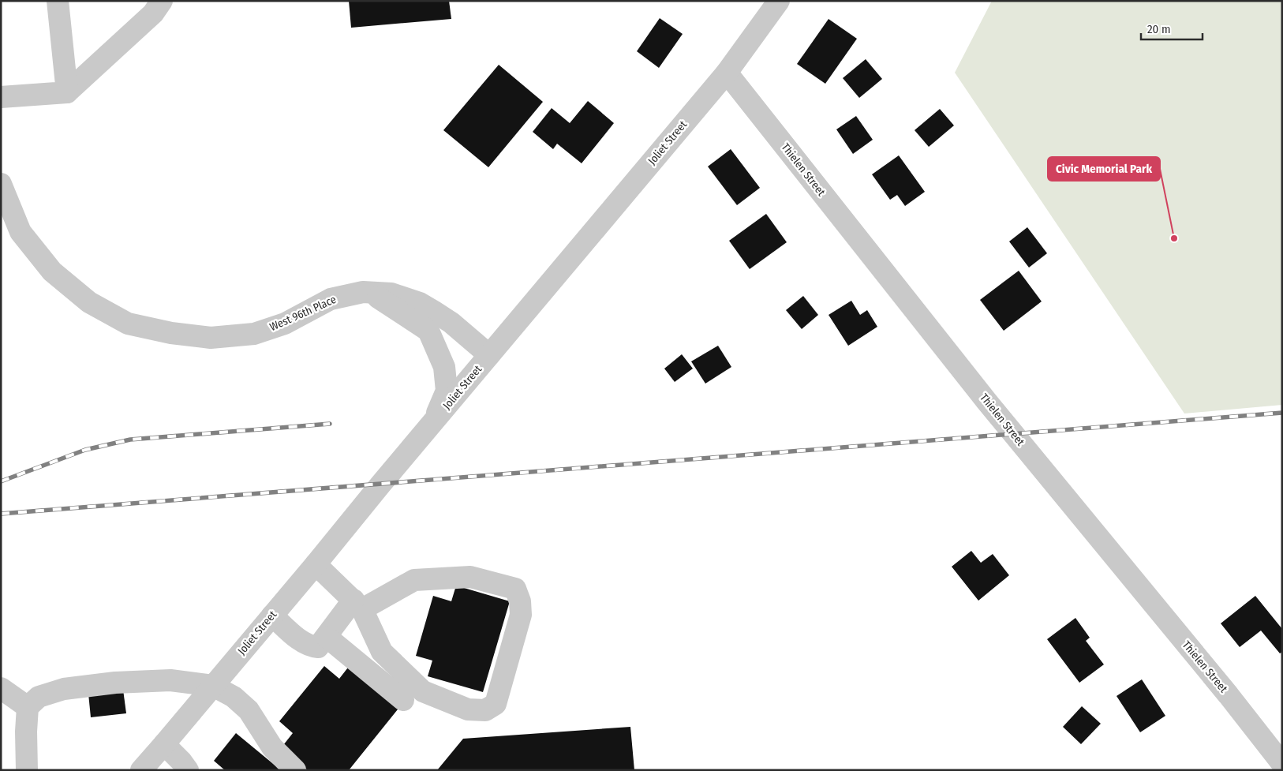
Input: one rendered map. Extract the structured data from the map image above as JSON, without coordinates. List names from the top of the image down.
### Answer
{
  "streets": {
    "street": ["Joliet Street", "Thielen Street", "West 96th Place"]
  },
  "crossings": [
    ["Joliet Street", "Thielen Street"],
    ["Joliet Street", "West 96th Place"]
  ],
  "places": ["Civic Memorial Park"],
  "scale_bar": "20 m"
}
